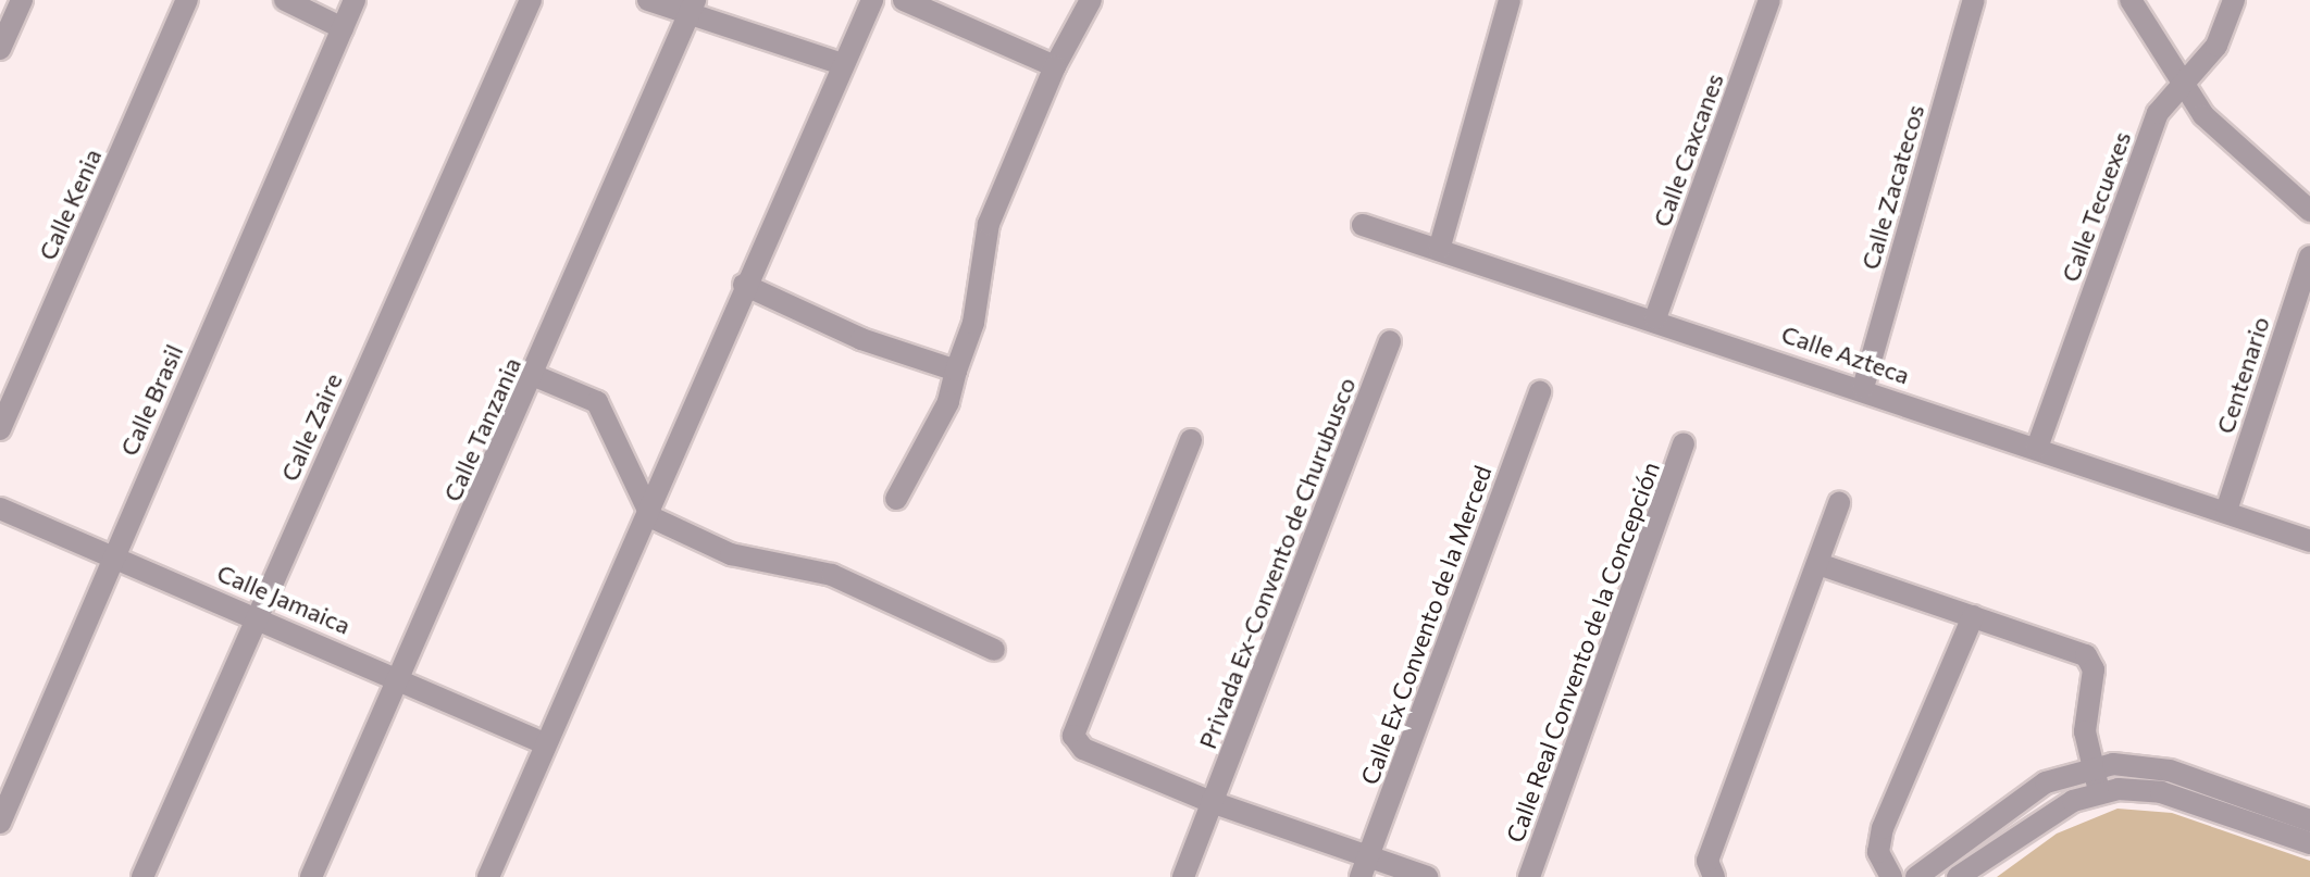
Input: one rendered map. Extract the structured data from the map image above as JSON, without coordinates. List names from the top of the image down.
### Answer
{
  "streets": {
    "street": [
      "Calle Caxcanes",
      "Calle Zacatecos",
      "Calle Kenia",
      "Calle Tecuexes",
      "Calle Azteca",
      "Centenario",
      "Calle Brasil",
      "Calle Zaire",
      "Calle Tanzania",
      "Privada Ex-Convento de Churubusco",
      "Calle Jamaica",
      "Calle Ex Convento de la Merced",
      "Calle Real Convento de la Concepción"
    ]
  },
  "crossings": [
    ["Calle Caxcanes", "Calle Azteca"],
    ["Calle Zacatecos", "Calle Azteca"],
    ["Calle Tecuexes", "Calle Azteca"],
    ["Calle Azteca", "Centenario"],
    ["Calle Brasil", "Calle Jamaica"],
    ["Calle Zaire", "Calle Jamaica"],
    ["Calle Tanzania", "Calle Jamaica"]
  ]
}
